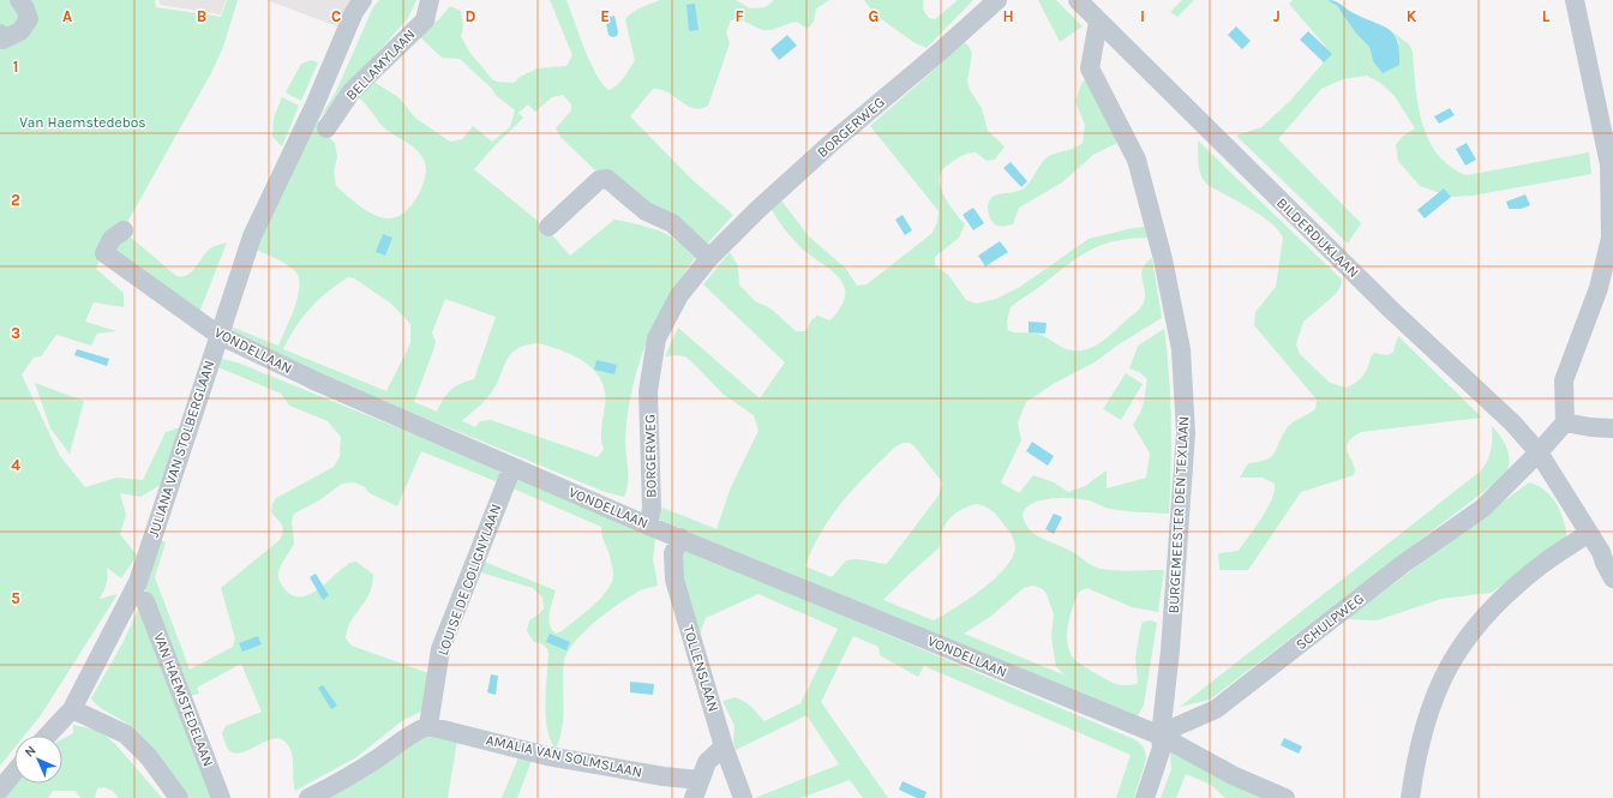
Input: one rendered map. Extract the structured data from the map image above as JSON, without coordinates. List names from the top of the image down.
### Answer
{
  "streets": {
    "street": [
      "BELLAMYLAAN",
      "BORGERWEG",
      "BILDERDIJKLAAN",
      "VONDELLAAN",
      "JULIANA VAN STOLBERGLAAN",
      "BURGEMEESTER DEN TEXLAAN",
      "LOUISE DE COLIGNYLAAN",
      "SCHULPWEG",
      "TOLLENSLAAN",
      "VAN HAEMSTEDELAAN",
      "AMALIA VAN SOLMSLAAN"
    ]
  },
  "crossings": [
    ["BORGERWEG", "VONDELLAAN"],
    ["BILDERDIJKLAAN", "BURGEMEESTER DEN TEXLAAN"],
    ["BILDERDIJKLAAN", "SCHULPWEG"],
    ["VONDELLAAN", "JULIANA VAN STOLBERGLAAN"],
    ["VONDELLAAN", "BURGEMEESTER DEN TEXLAAN"],
    ["VONDELLAAN", "LOUISE DE COLIGNYLAAN"],
    ["VONDELLAAN", "SCHULPWEG"],
    ["VONDELLAAN", "TOLLENSLAAN"],
    ["BURGEMEESTER DEN TEXLAAN", "SCHULPWEG"],
    ["LOUISE DE COLIGNYLAAN", "AMALIA VAN SOLMSLAAN"]
  ],
  "parks": ["Van Haemstedebos"],
  "north": "top left",
  "grid": {
    "columns": [
      "A",
      "B",
      "C",
      "D",
      "E",
      "F",
      "G",
      "H",
      "I",
      "J",
      "K",
      "L"
    ],
    "rows": [
      "1",
      "2",
      "3",
      "4",
      "5"
    ]
  }
}
